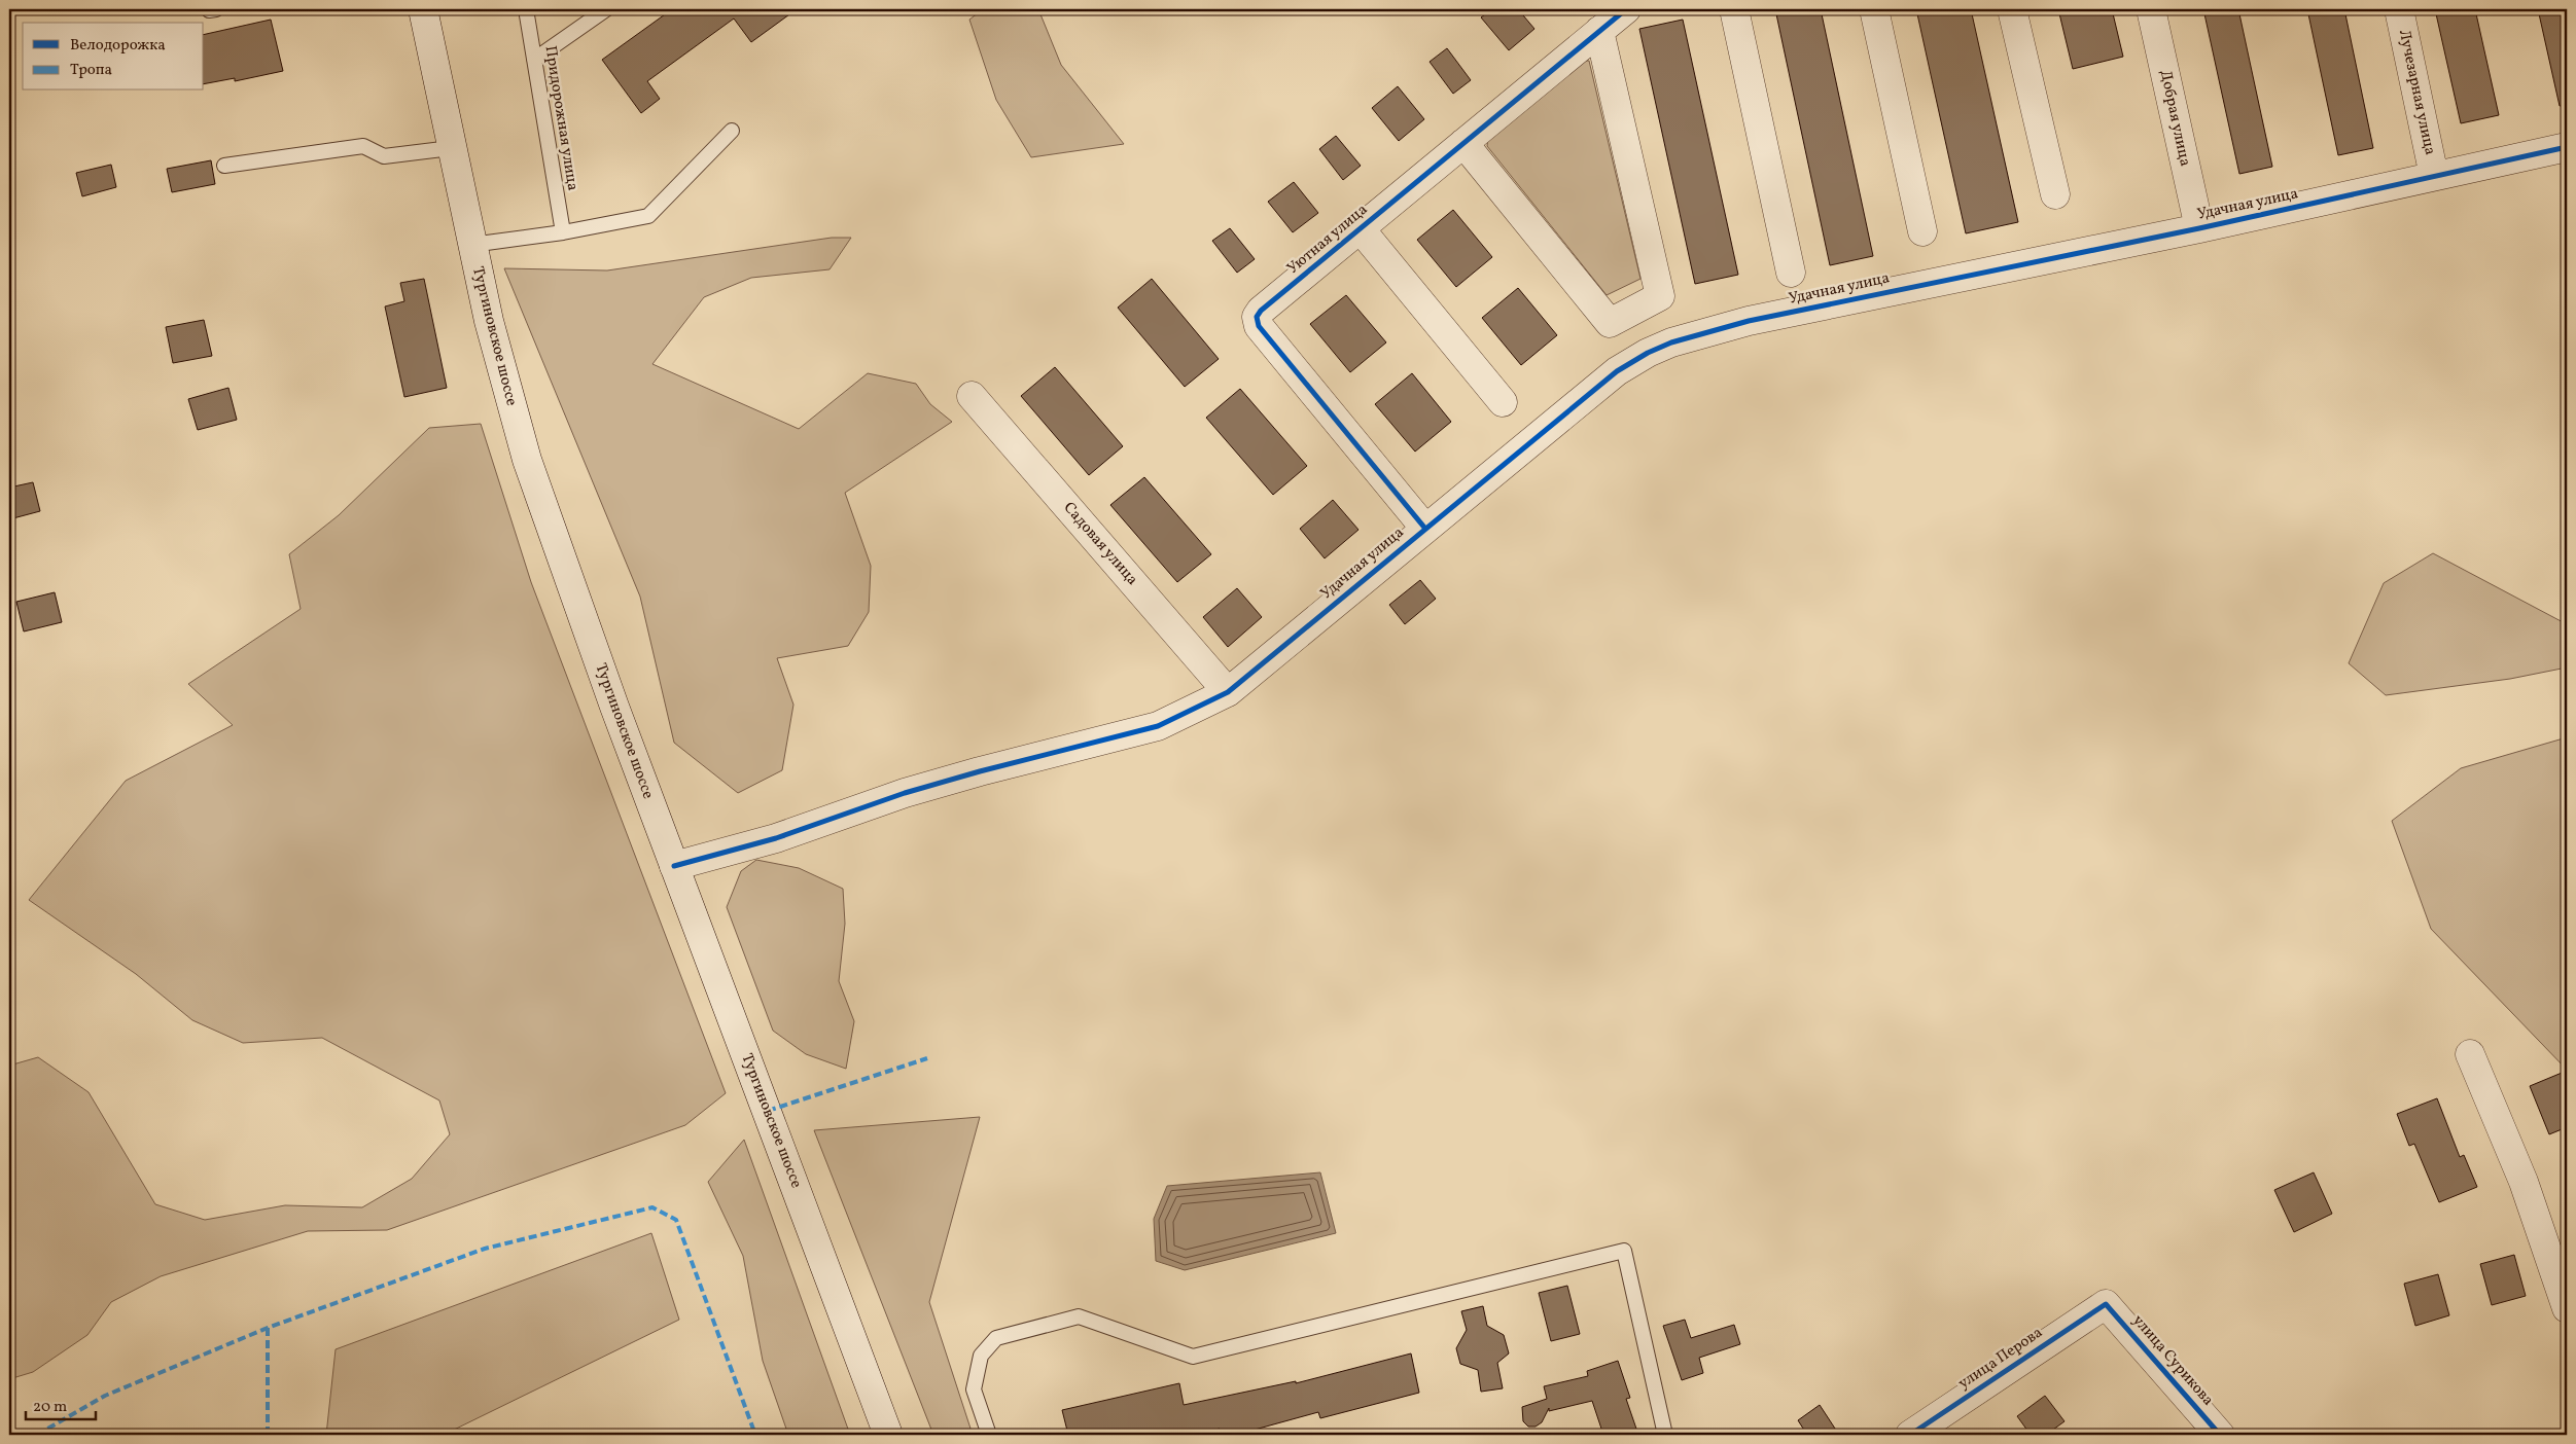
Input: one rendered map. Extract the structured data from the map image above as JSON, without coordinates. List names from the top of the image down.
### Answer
{
  "streets": {
    "street": [
      "Лучезарная улица",
      "Добрая улица",
      "Удачная улица",
      "Уютная улица",
      "Тургиновское шоссе",
      "Садовая улица",
      "улица Перова",
      "улица Сурикова"
    ],
    "lane": ["Придорожная улица"]
  },
  "crossings": [
    ["Лучезарная улица", "Удачная улица"],
    ["Добрая улица", "Удачная улица"],
    ["Удачная улица", "Уютная улица"],
    ["Удачная улица", "Тургиновское шоссе"],
    ["Удачная улица", "Садовая улица"],
    ["улица Перова", "улица Сурикова"]
  ],
  "legend": ["Велодорожка", "Тропа"],
  "scale_bar": "20 m"
}
